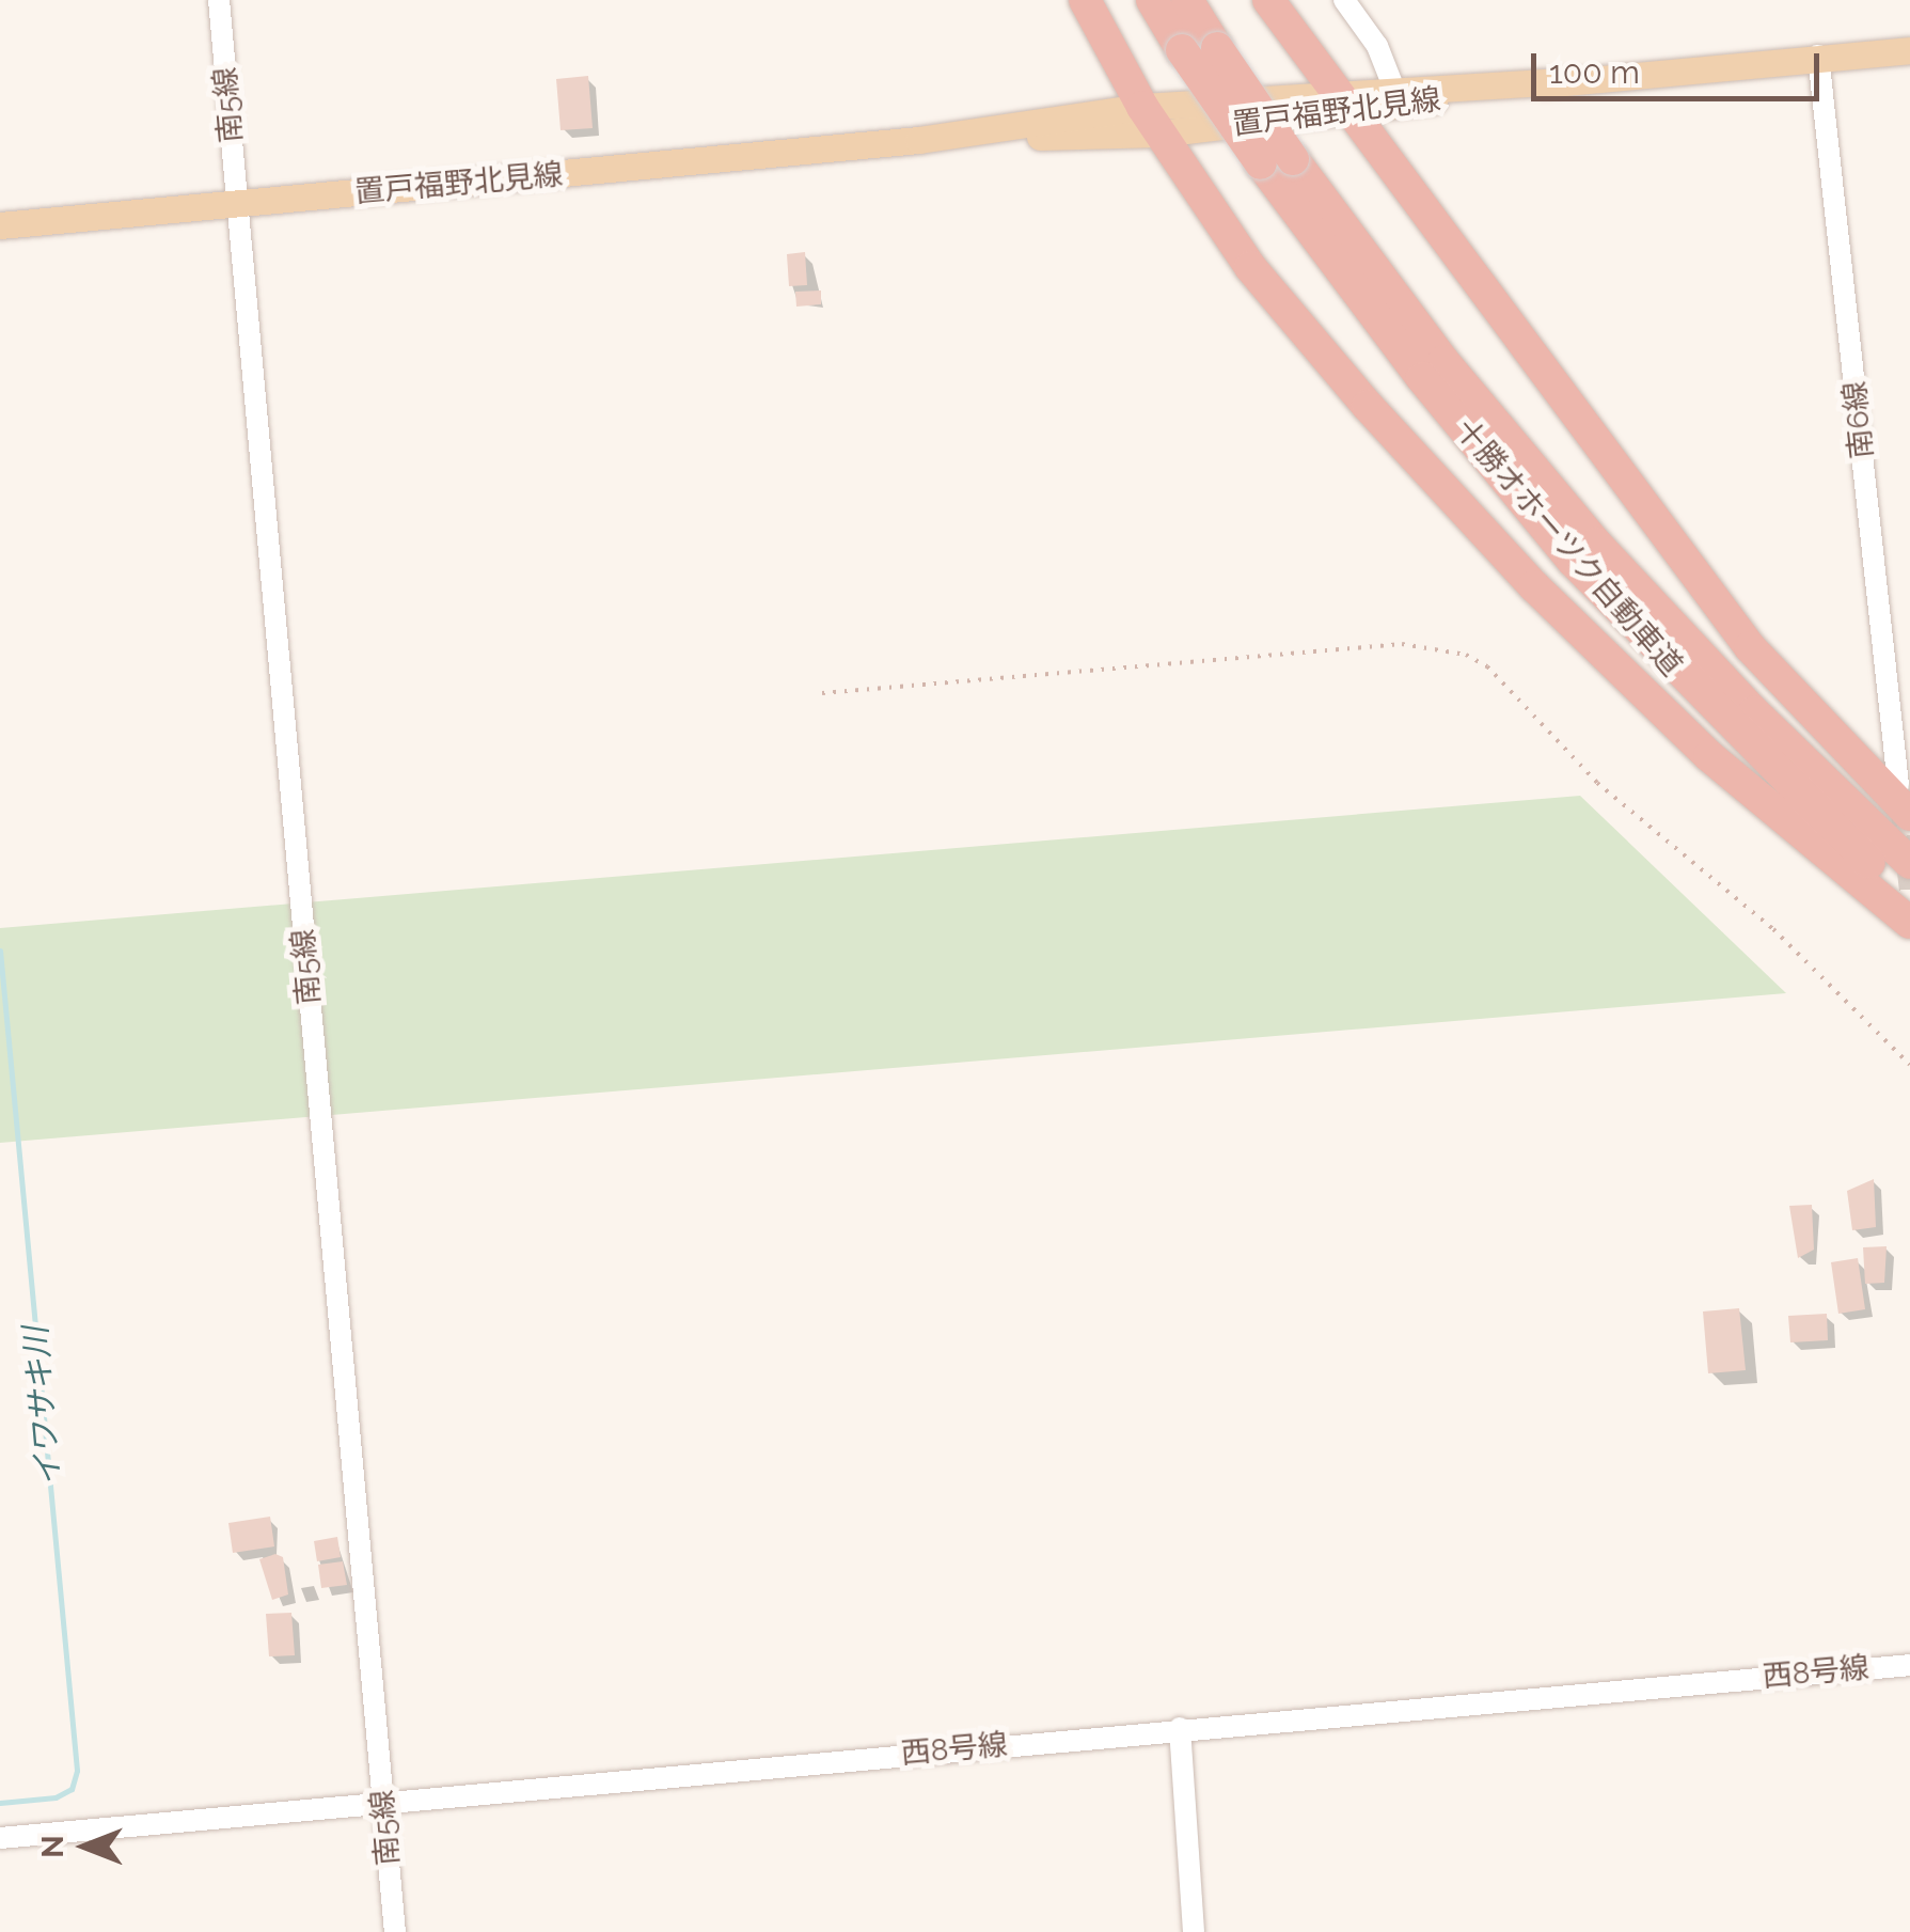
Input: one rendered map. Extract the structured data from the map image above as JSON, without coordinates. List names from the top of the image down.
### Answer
{
  "streets": {
    "highway": ["十勝オホーツク自動車道"],
    "main road": ["置戸福野北見線"],
    "street": ["南5線", "南6線", "西8号線"]
  },
  "crossings": [
    ["南5線", "置戸福野北見線"],
    ["南5線", "西8号線"],
    ["置戸福野北見線", "南6線"]
  ],
  "water": ["イワサキ川"],
  "scale_bar": "100 m",
  "north": "left"
}
